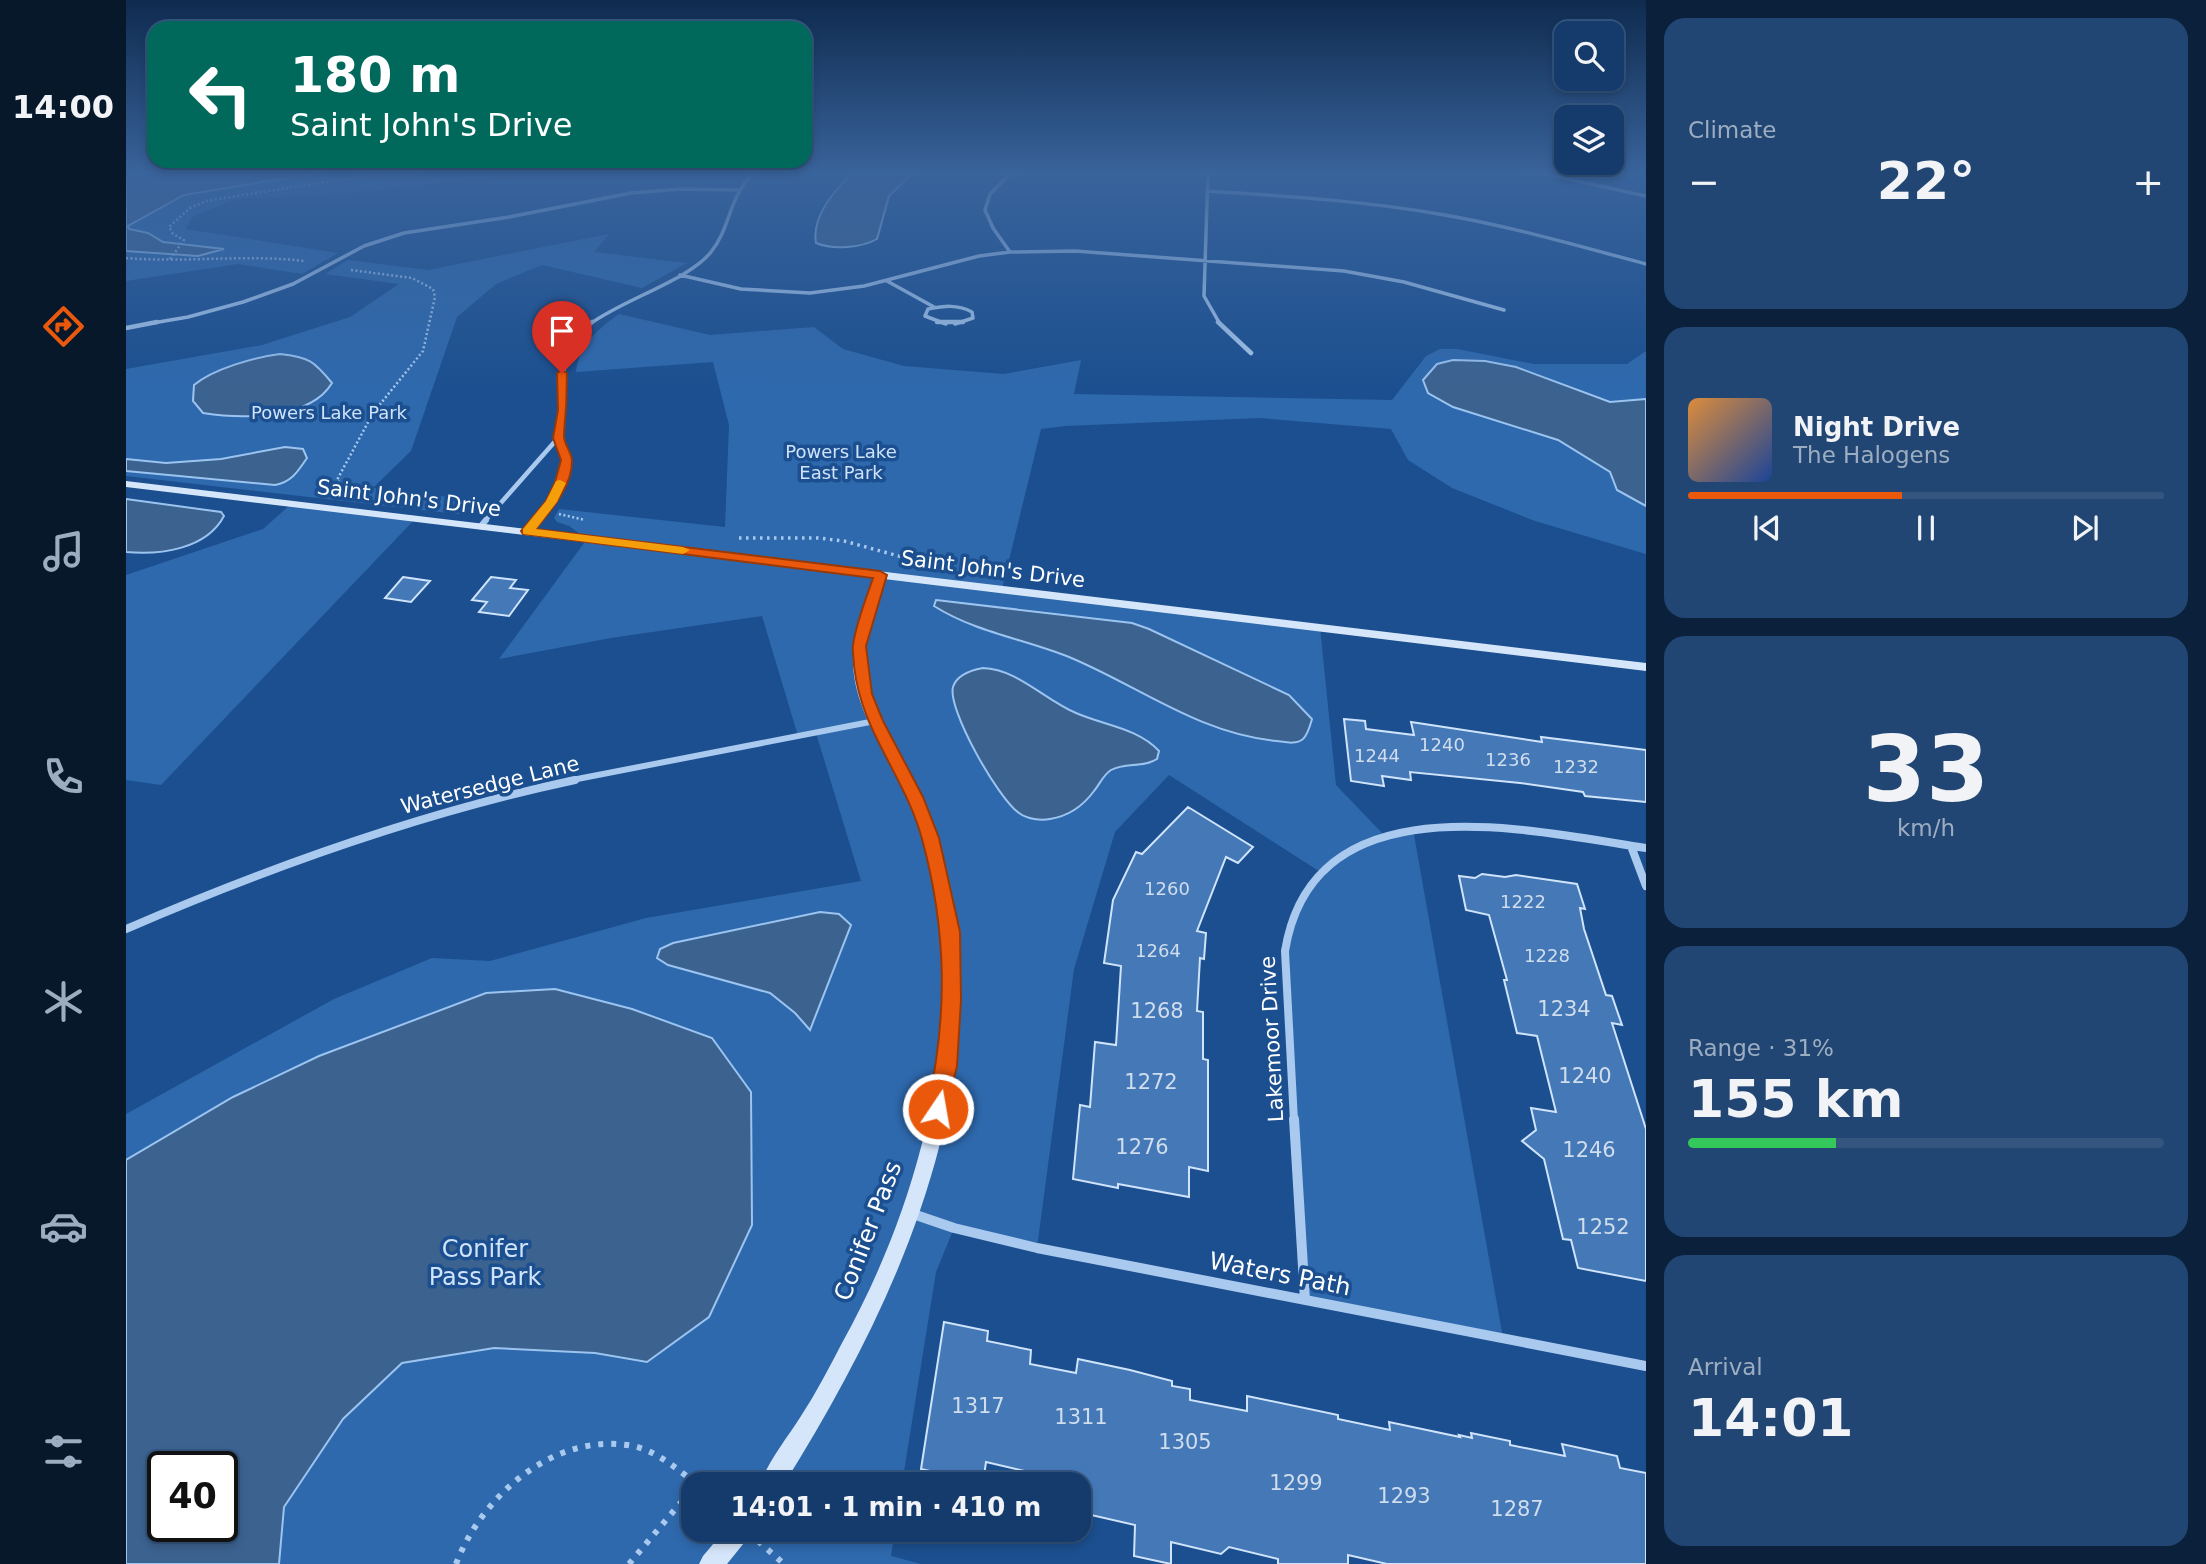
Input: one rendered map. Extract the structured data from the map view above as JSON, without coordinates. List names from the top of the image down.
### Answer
{
  "streets": {
    "street": [
      "Saint John's Drive",
      "Watersedge Lane",
      "Lakemoor Drive",
      "Conifer Pass",
      "Waters Path"
    ]
  },
  "crossings": [
    ["Saint John's Drive", "Conifer Pass"],
    ["Watersedge Lane", "Conifer Pass"],
    ["Lakemoor Drive", "Waters Path"],
    ["Conifer Pass", "Waters Path"]
  ],
  "parks": ["Powers Lake Park", "Powers Lake East Park", "Conifer Pass Park"],
  "house_numbers": [
    "1240",
    "1244",
    "1236",
    "1232",
    "1260",
    "1222",
    "1264",
    "1228",
    "1234",
    "1268",
    "1240",
    "1272",
    "1276",
    "1246",
    "1252",
    "1317",
    "1311",
    "1305",
    "1299",
    "1293",
    "1287"
  ],
  "page": {
    "tabs": "14:00",
    "tile": [
      "Climate",
      ["33", "km/h"],
      ["Range · 31%", "155 km"],
      ["Arrival", "14:01"]
    ],
    "turn": ["180 m", "Saint John's Drive"],
    "heat": ["−", "22°", "+"],
    "song": ["Night Drive", "The Halogens"],
    "limit": "40",
    "trip": "14:01 · 1 min · 410 m"
  }
}
